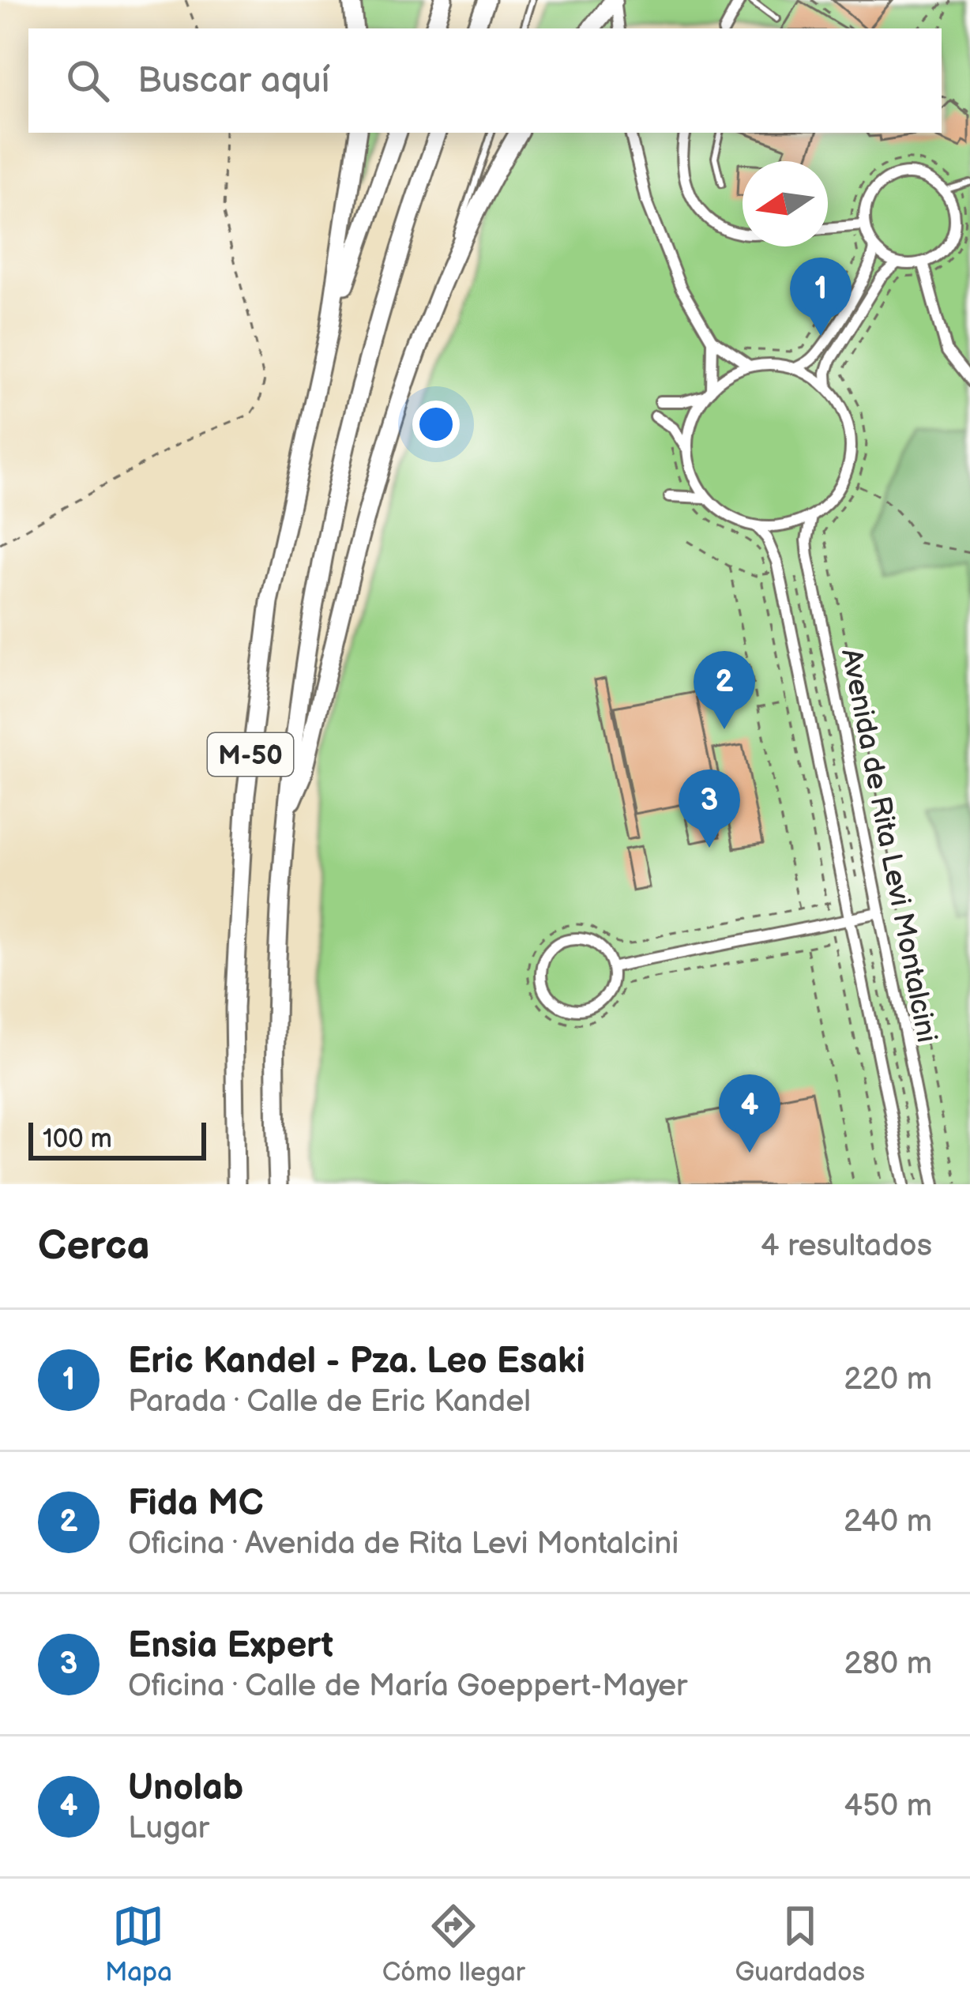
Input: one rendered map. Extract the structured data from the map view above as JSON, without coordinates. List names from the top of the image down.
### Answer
{
  "streets": {
    "highway": ["M-50"],
    "street": ["Avenida de Rita Levi Montalcini"]
  },
  "scale_bar": "100 m",
  "north": "left",
  "page": {
    "search": "Buscar aquí",
    "pins": [
      "1",
      "2",
      "3",
      "4"
    ],
    "scale": "100 m",
    "heading": ["Cerca", "4 resultados"],
    "list": [
      {
        "mark": "1",
        "name": "Eric Kandel - Pza. Leo Esaki",
        "note": "Parada · Calle de Eric Kandel",
        "value": "220 m"
      },
      {
        "mark": "2",
        "name": "Fida MC",
        "note": "Oficina · Avenida de Rita Levi Montalcini",
        "value": "240 m"
      },
      {
        "mark": "3",
        "name": "Ensia Expert",
        "note": "Oficina · Calle de María Goeppert-Mayer",
        "value": "280 m"
      },
      {
        "mark": "4",
        "name": "Unolab",
        "note": "Lugar",
        "value": "450 m"
      }
    ],
    "nav": ["Mapa", "Cómo llegar", "Guardados"]
  }
}
